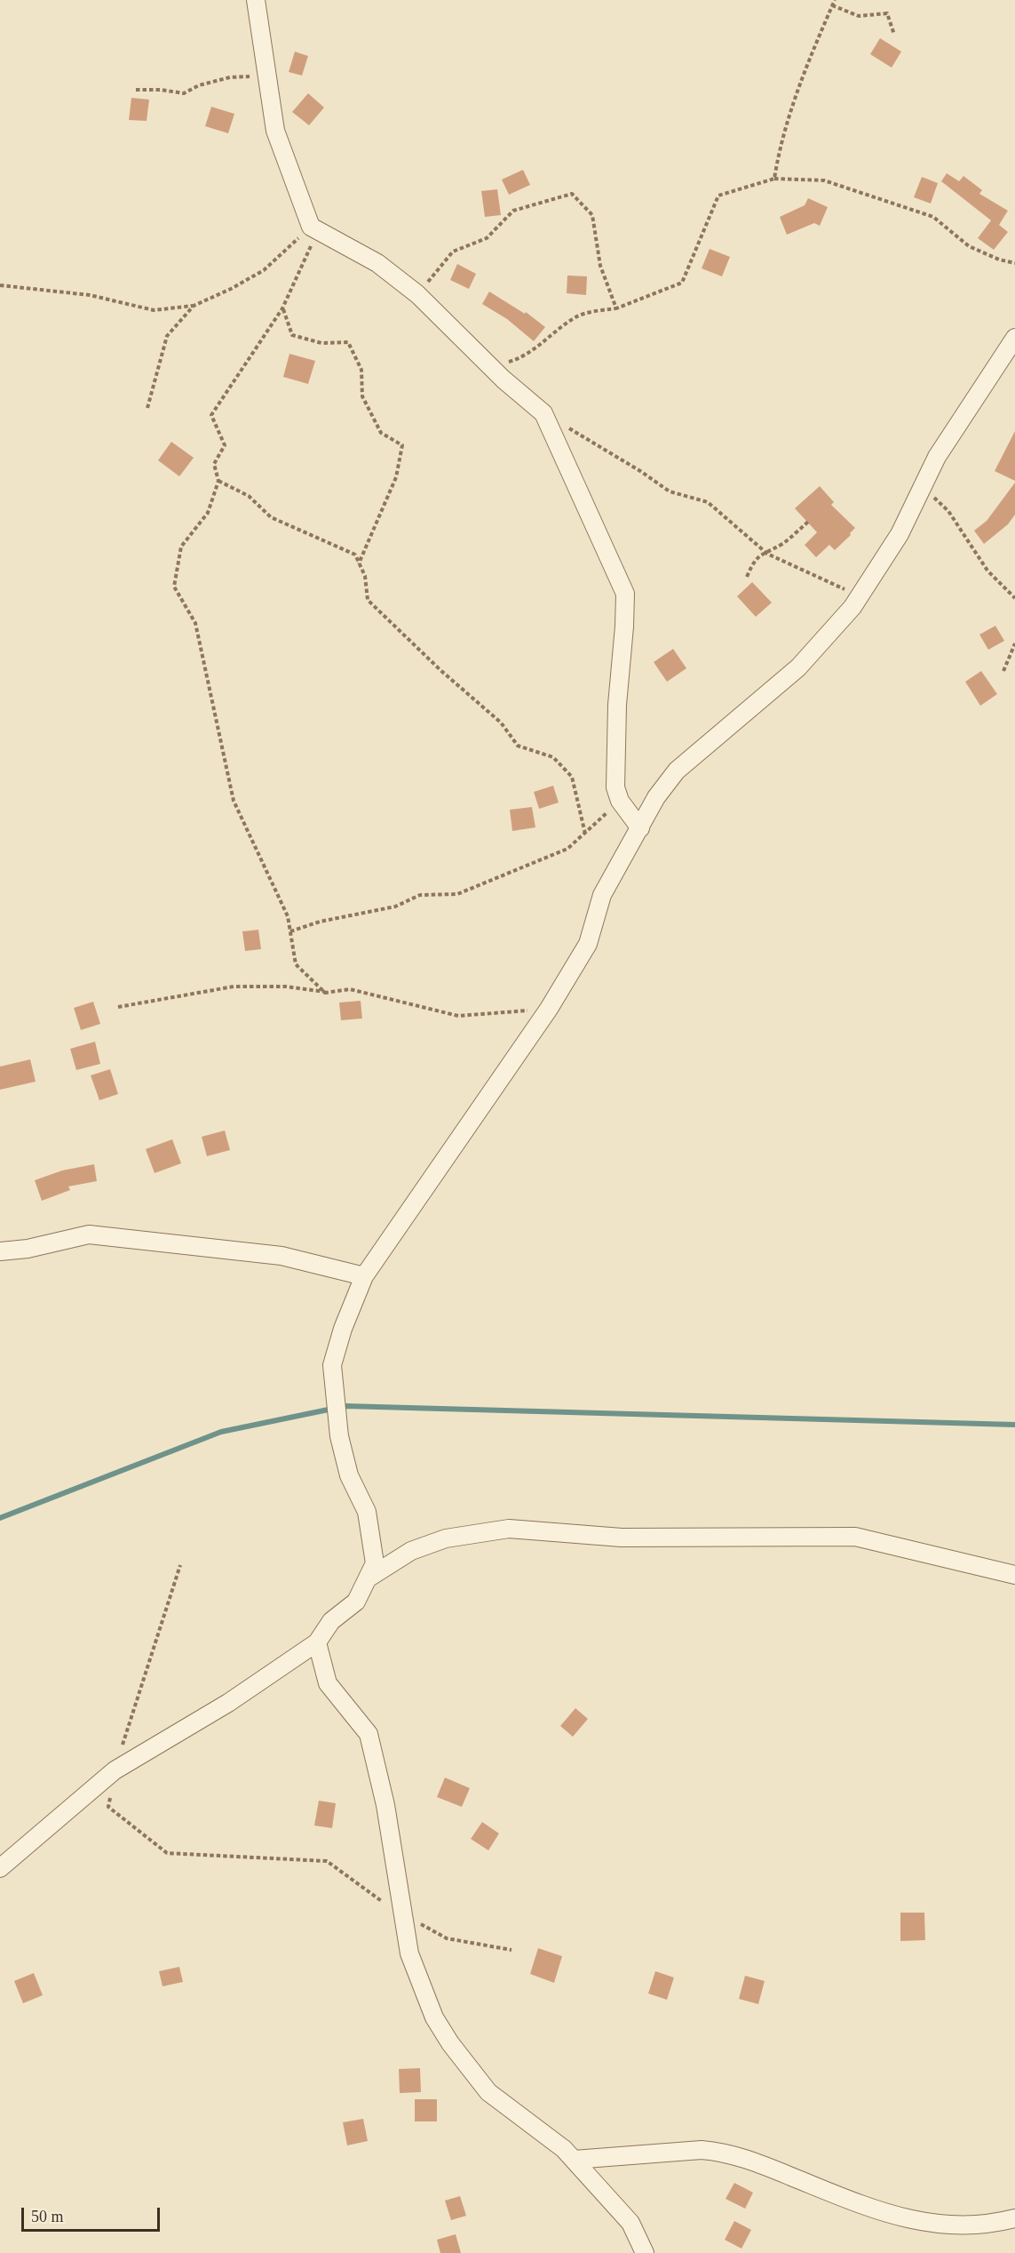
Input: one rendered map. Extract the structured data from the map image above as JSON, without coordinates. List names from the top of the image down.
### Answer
{
  "scale_bar": "50 m"
}
